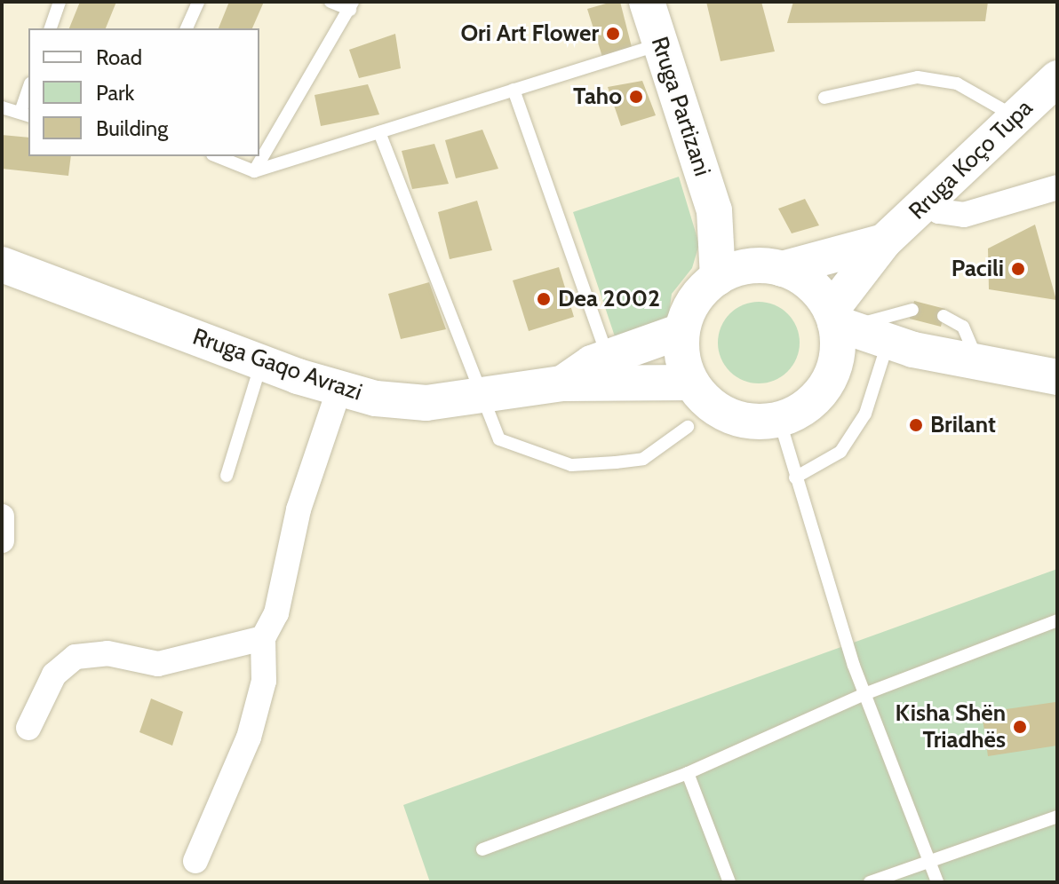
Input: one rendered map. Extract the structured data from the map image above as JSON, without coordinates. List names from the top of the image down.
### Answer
{
  "streets": {
    "main road": ["Rruga Partizani", "Rruga Koço Tupa", "Rruga Gaqo Avrazi"]
  },
  "crossings": [
    ["Rruga Partizani", "Rruga Koço Tupa"],
    ["Rruga Partizani", "Rruga Gaqo Avrazi"],
    ["Rruga Koço Tupa", "Rruga Gaqo Avrazi"]
  ],
  "places": [
    "Ori Art Flower",
    "Taho",
    "Pacili",
    "Dea 2002",
    "Brilant",
    "Kisha Shën Triadhës"
  ],
  "legend": ["Road", "Park", "Building"]
}
